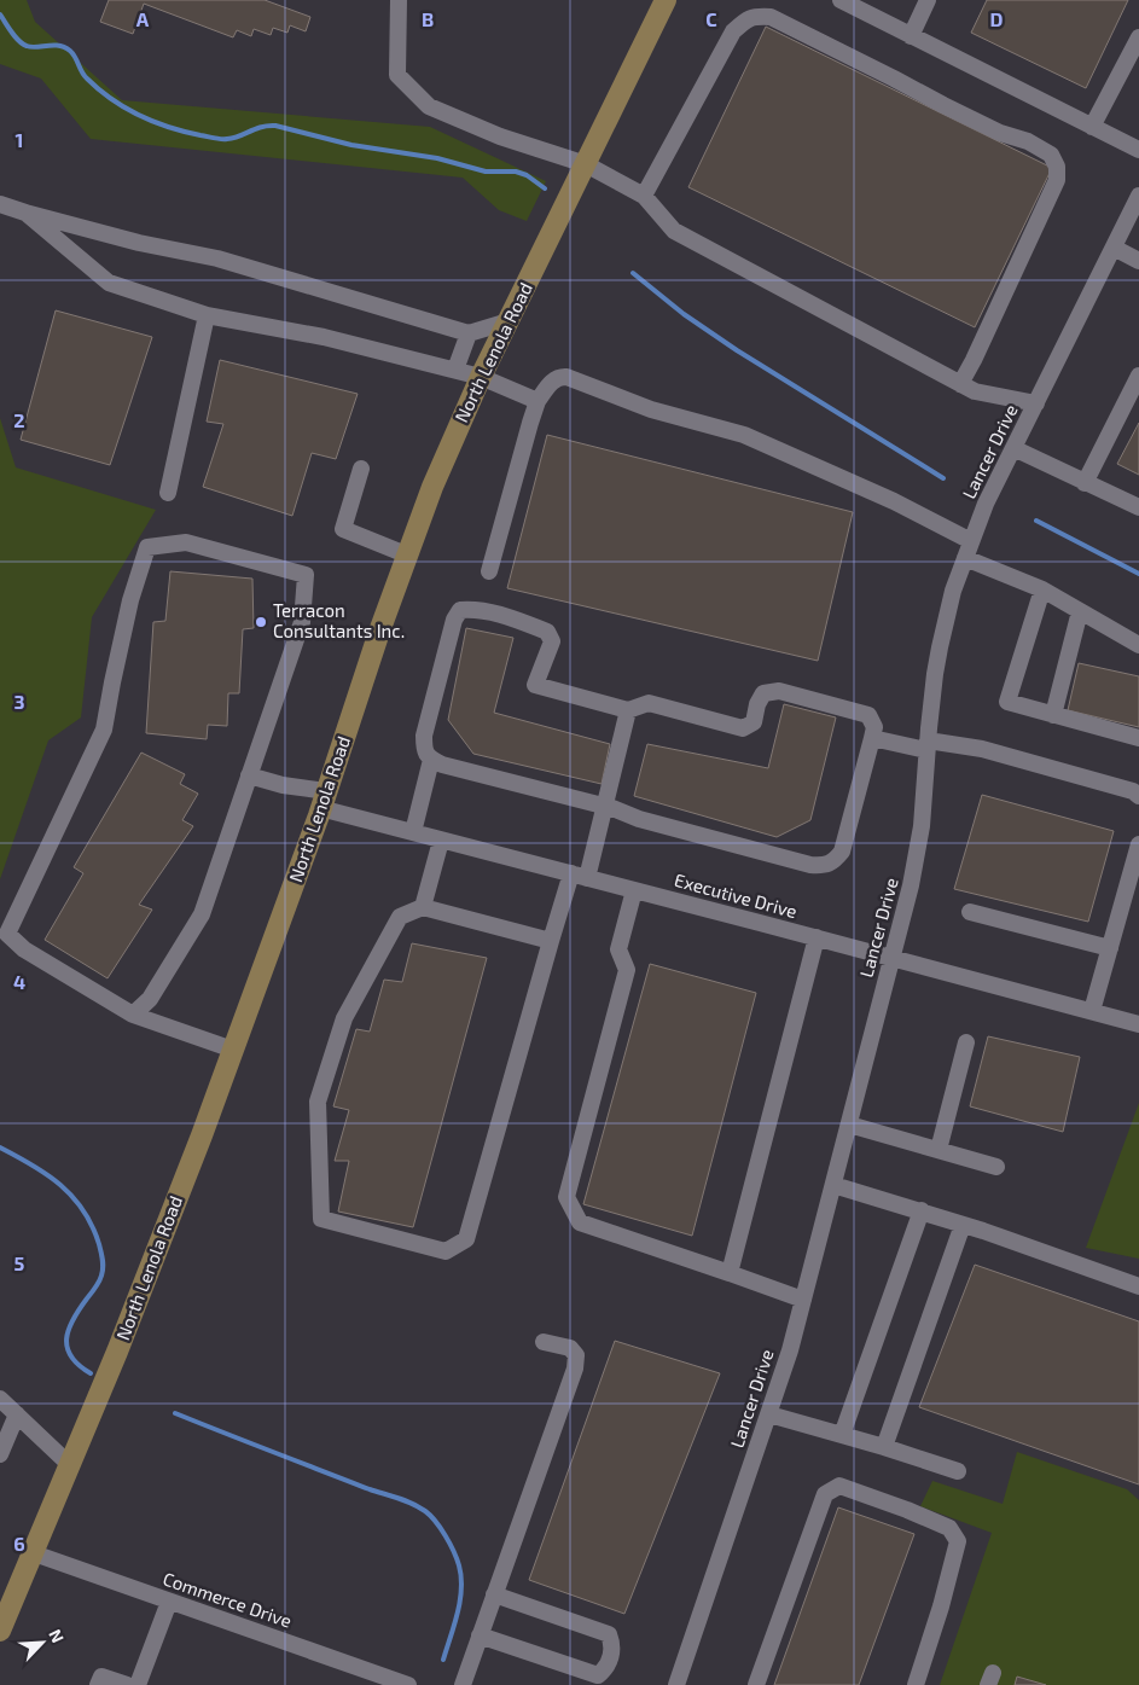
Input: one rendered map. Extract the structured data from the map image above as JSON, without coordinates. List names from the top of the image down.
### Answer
{
  "streets": {
    "main road": ["North Lenola Road"],
    "street": ["Lancer Drive", "Executive Drive", "Commerce Drive"]
  },
  "crossings": [
    ["North Lenola Road", "Executive Drive"],
    ["North Lenola Road", "Commerce Drive"],
    ["Lancer Drive", "Executive Drive"]
  ],
  "places": ["Terracon Consultants Inc."],
  "north": "top right",
  "grid": {
    "columns": [
      "A",
      "B",
      "C",
      "D"
    ],
    "rows": [
      "1",
      "2",
      "3",
      "4",
      "5",
      "6"
    ]
  }
}
